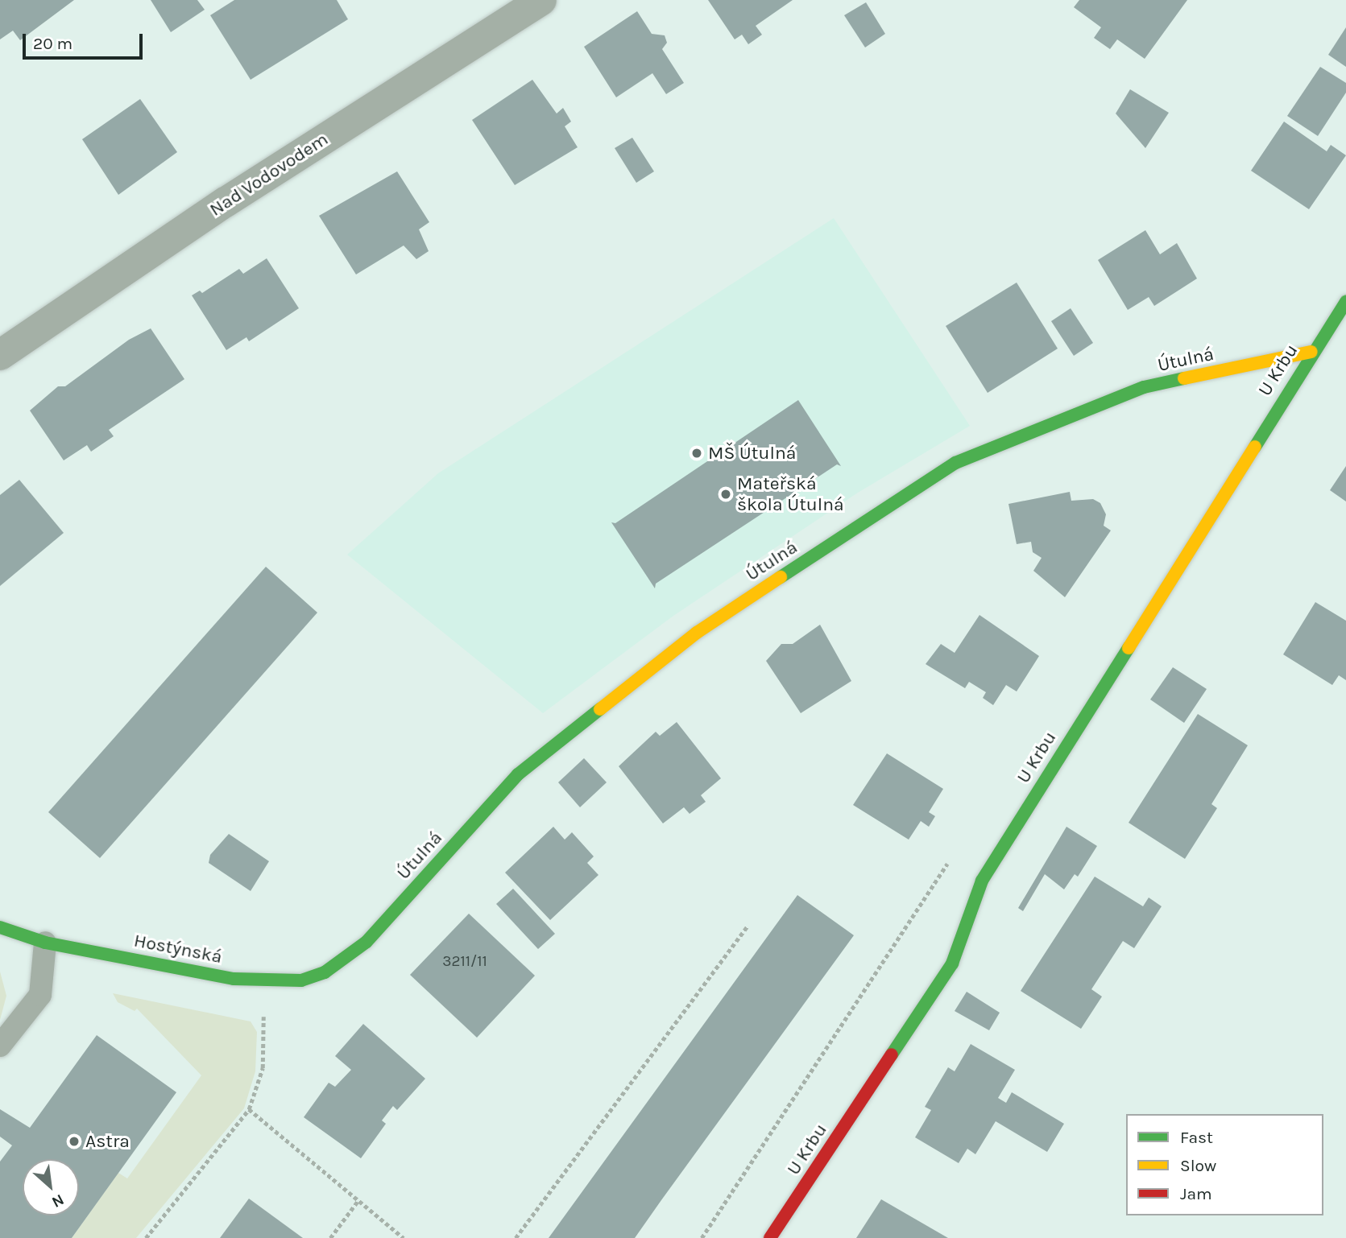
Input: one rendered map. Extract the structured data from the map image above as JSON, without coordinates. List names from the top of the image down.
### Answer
{
  "streets": {
    "street": [
      "Nad Vodovodem",
      "Útulná",
      "U Krbu",
      "Hostýnská"
    ]
  },
  "crossings": [
    ["Útulná", "U Krbu"],
    ["Útulná", "Hostýnská"]
  ],
  "places": ["MŠ Útulná", "Mateřská škola Útulná", "Astra"],
  "house_numbers": ["3211/11"],
  "legend": ["Fast", "Slow", "Jam"],
  "scale_bar": "20 m",
  "north": "bottom right"
}
